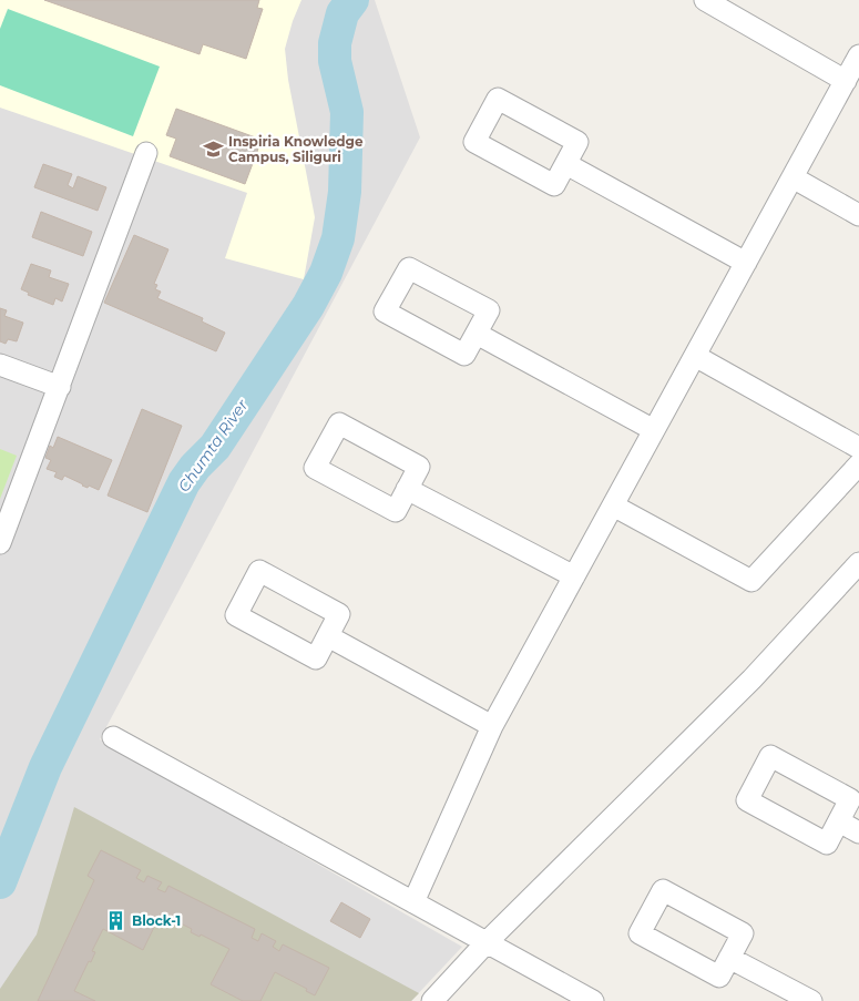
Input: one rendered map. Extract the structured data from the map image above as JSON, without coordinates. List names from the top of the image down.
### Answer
{
  "water": ["Chumta River"],
  "places": {
    "school or university": ["Inspiria Knowledge Campus, Siliguri"],
    "building": ["Block-1"]
  }
}
